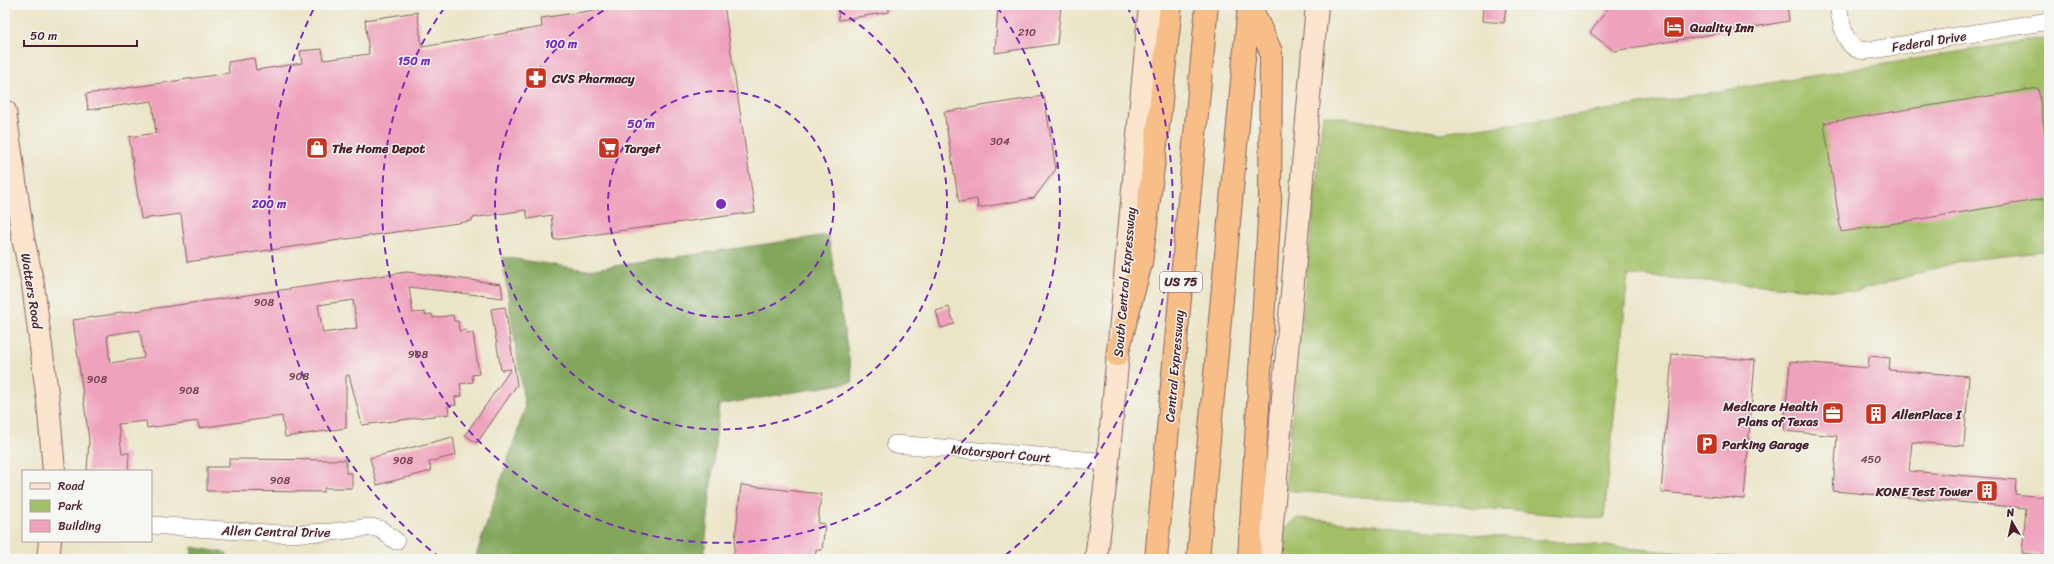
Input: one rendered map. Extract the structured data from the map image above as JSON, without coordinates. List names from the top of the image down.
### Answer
{
  "streets": {
    "highway": ["US 75", "Central Expressway"],
    "main road": ["South Central Expressway", "Watters Road"],
    "street": ["Federal Drive", "Motorsport Court", "Allen Central Drive"]
  },
  "crossings": [
    ["South Central Expressway", "Motorsport Court"]
  ],
  "places": {
    "hotel": ["Quality Inn"],
    "pharmacy": ["CVS Pharmacy"],
    "shop": ["The Home Depot"],
    "supermarket": ["Target"],
    "office": ["Medicare Health Plans of Texas"],
    "building": ["AllenPlace I", "KONE Test Tower"],
    "parking": ["Parking Garage"]
  },
  "house_numbers": [
    "210",
    "304",
    "908",
    "908",
    "908",
    "908",
    "908",
    "450",
    "908",
    "908"
  ],
  "legend": ["Road", "Park", "Building"],
  "scale_bar": "50 m",
  "north": "top",
  "rings": [
    "100 m",
    "150 m",
    "50 m",
    "200 m"
  ]
}
